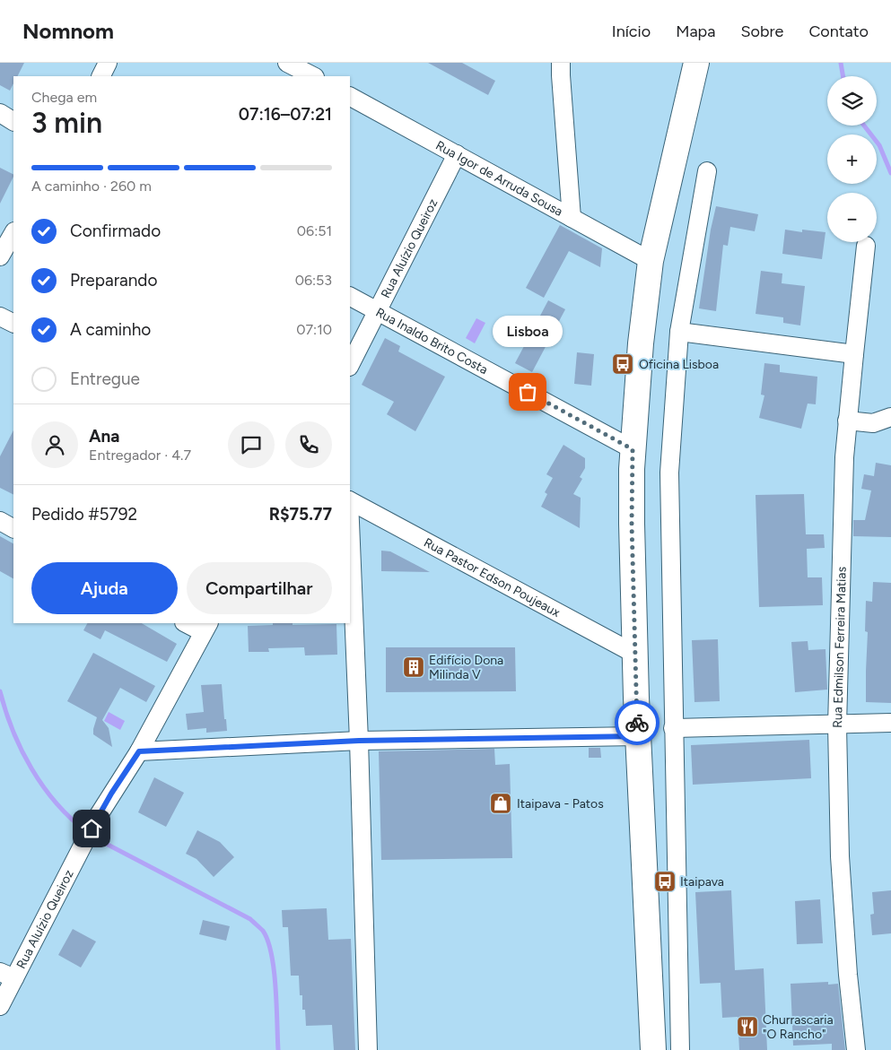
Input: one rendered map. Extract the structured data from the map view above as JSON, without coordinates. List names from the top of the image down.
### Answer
{
  "streets": {
    "street": [
      "Rua Igor de Arruda Sousa",
      "Rua Aluízio Queiroz",
      "Rua Inaldo Brito Costa",
      "Rua Pastor Edson Poujeaux",
      "Rua Edmilson Ferreira Matias"
    ]
  },
  "crossings": [
    ["Rua Igor de Arruda Sousa", "Rua Aluízio Queiroz"],
    ["Rua Aluízio Queiroz", "Rua Inaldo Brito Costa"]
  ],
  "places": {
    "bus stop": ["Oficina Lisboa", "Itaipava"],
    "other": ["Lisboa"],
    "building": ["Edifício Dona Milinda V"],
    "shop": ["Itaipava - Patos"],
    "restaurant": ["Churrascaria \"O Rancho\""]
  },
  "page": {
    "header": "Nomnom",
    "nav": [
      "Início",
      "Mapa",
      "Sobre",
      "Contato"
    ],
    "map_buttons": ["+", "−"],
    "heading": ["3 min", "Chega em", "07:16–07:21"],
    "panel": [
      "Ana",
      "Entregador · 4.7",
      "Pedido #5792",
      "R$75.77"
    ],
    "bar": "A caminho · 260 m",
    "list": [
      ["Confirmado", "06:51"],
      ["Preparando", "06:53"],
      ["A caminho", "07:10"],
      "Entregue"
    ],
    "bubble": "Lisboa",
    "buttons": ["Ajuda", "Compartilhar"]
  }
}
